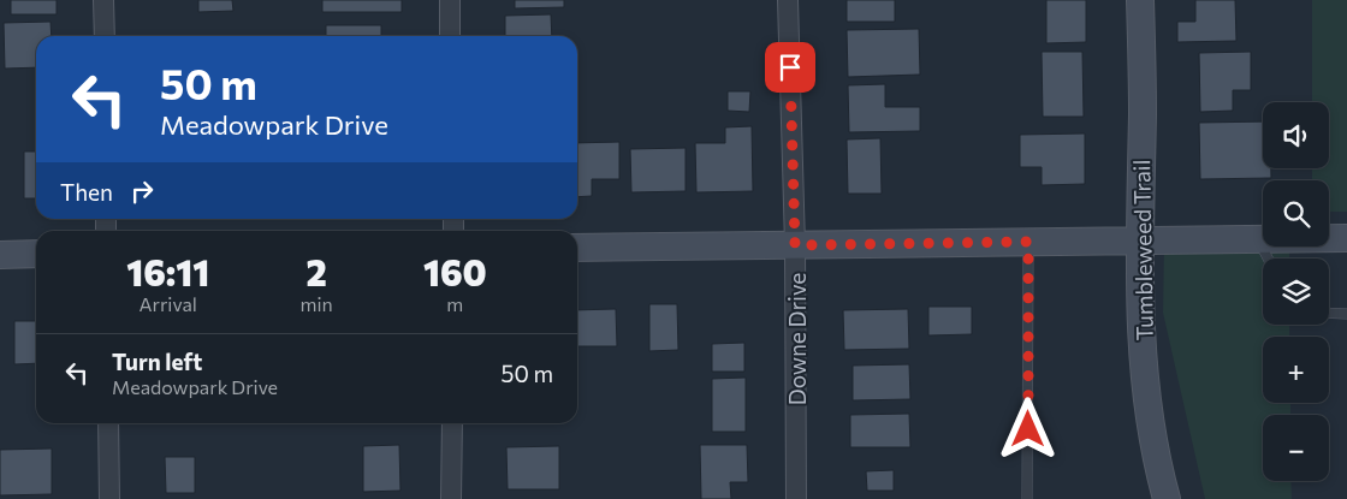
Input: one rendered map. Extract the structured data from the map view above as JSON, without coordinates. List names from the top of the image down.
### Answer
{
  "streets": {
    "street": ["Tumbleweed Trail", "Downe Drive"]
  },
  "page": {
    "turn": ["50 m", "Meadowpark Drive"],
    "map_buttons": ["+", "−"],
    "then": "Then",
    "eta": [
      "16:11",
      "Arrival",
      "2",
      "min",
      "160",
      "m"
    ],
    "list": [
      {
        "name": "Turn left",
        "note": "Meadowpark Drive",
        "value": "50 m"
      }
    ]
  }
}
